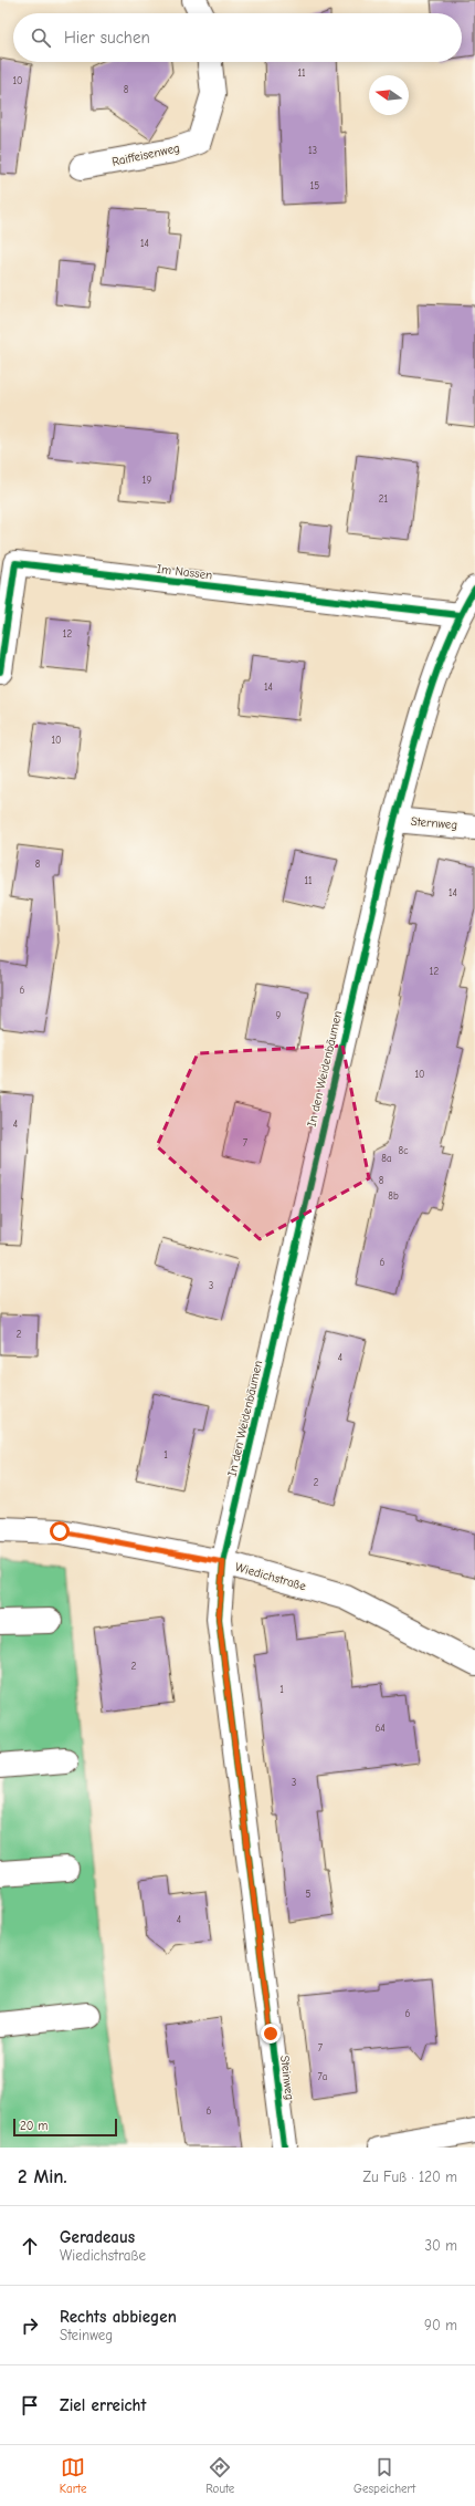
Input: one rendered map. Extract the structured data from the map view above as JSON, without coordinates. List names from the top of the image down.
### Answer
{
  "streets": {
    "street": [
      "Raiffeisenweg",
      "Im Nassen",
      "Sternweg",
      "In den Weidenbäumen",
      "Wiedichstraße",
      "Steinweg"
    ]
  },
  "crossings": [
    ["Im Nassen", "In den Weidenbäumen"],
    ["Sternweg", "In den Weidenbäumen"],
    ["In den Weidenbäumen", "Wiedichstraße"],
    ["In den Weidenbäumen", "Steinweg"],
    ["Wiedichstraße", "Steinweg"]
  ],
  "house_numbers": [
    "11",
    "10",
    "8",
    "13",
    "15",
    "14",
    "19",
    "21",
    "12",
    "14",
    "10",
    "8",
    "11",
    "14",
    "12",
    "6",
    "9",
    "10",
    "4",
    "7",
    "8c",
    "8a",
    "8",
    "8b",
    "6",
    "3",
    "2",
    "4",
    "1",
    "2",
    "2",
    "1",
    "64",
    "3",
    "5",
    "4",
    "6",
    "7",
    "7a",
    "6"
  ],
  "scale_bar": "20 m",
  "north": "left",
  "page": {
    "search": "Hier suchen",
    "scale": "20 m",
    "heading": ["2 Min.", "Zu Fuß · 120 m"],
    "list": [
      ["Geradeaus", "Wiedichstraße", "30 m"],
      ["Rechts abbiegen", "Steinweg", "90 m"],
      "Ziel erreicht"
    ],
    "nav": ["Karte", "Route", "Gespeichert"]
  }
}
